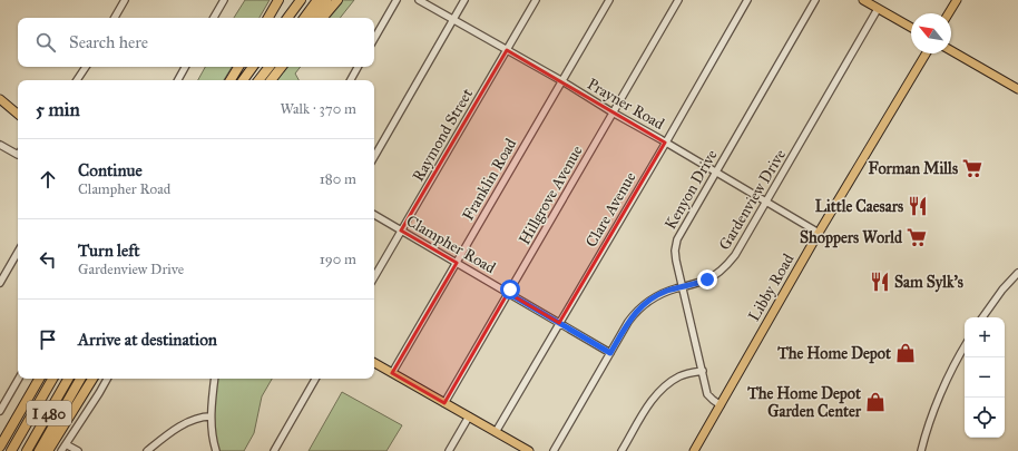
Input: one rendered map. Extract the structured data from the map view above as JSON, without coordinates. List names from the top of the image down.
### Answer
{
  "streets": {
    "highway": ["I 480"],
    "main road": ["Libby Road"],
    "street": [
      "Prayner Road",
      "Raymond Street",
      "Franklin Road",
      "Kenyon Drive",
      "Hillgrove Avenue",
      "Gardenview Drive",
      "Clare Avenue",
      "Clampher Road"
    ]
  },
  "crossings": [
    ["Prayner Road", "Raymond Street"],
    ["Prayner Road", "Franklin Road"],
    ["Prayner Road", "Kenyon Drive"],
    ["Prayner Road", "Hillgrove Avenue"],
    ["Prayner Road", "Gardenview Drive"],
    ["Prayner Road", "Clare Avenue"],
    ["Prayner Road", "Libby Road"],
    ["Raymond Street", "Clampher Road"],
    ["Franklin Road", "Clampher Road"],
    ["Kenyon Drive", "Gardenview Drive"],
    ["Kenyon Drive", "Libby Road"],
    ["Hillgrove Avenue", "Clampher Road"],
    ["Gardenview Drive", "Clampher Road"],
    ["Clare Avenue", "Clampher Road"]
  ],
  "places": {
    "supermarket": ["Forman Mills", "Shoppers World"],
    "restaurant": ["Little Caesars", "Sam Sylk's"],
    "shop": ["The Home Depot", "The Home Depot Garden Center"]
  },
  "north": "top left",
  "page": {
    "search": "Search here",
    "heading": ["5 min", "Walk · 370 m"],
    "list": [
      ["Continue", "Clampher Road", "180 m"],
      ["Turn left", "Gardenview Drive", "190 m"],
      "Arrive at destination"
    ],
    "map_buttons": ["+", "−"]
  }
}
